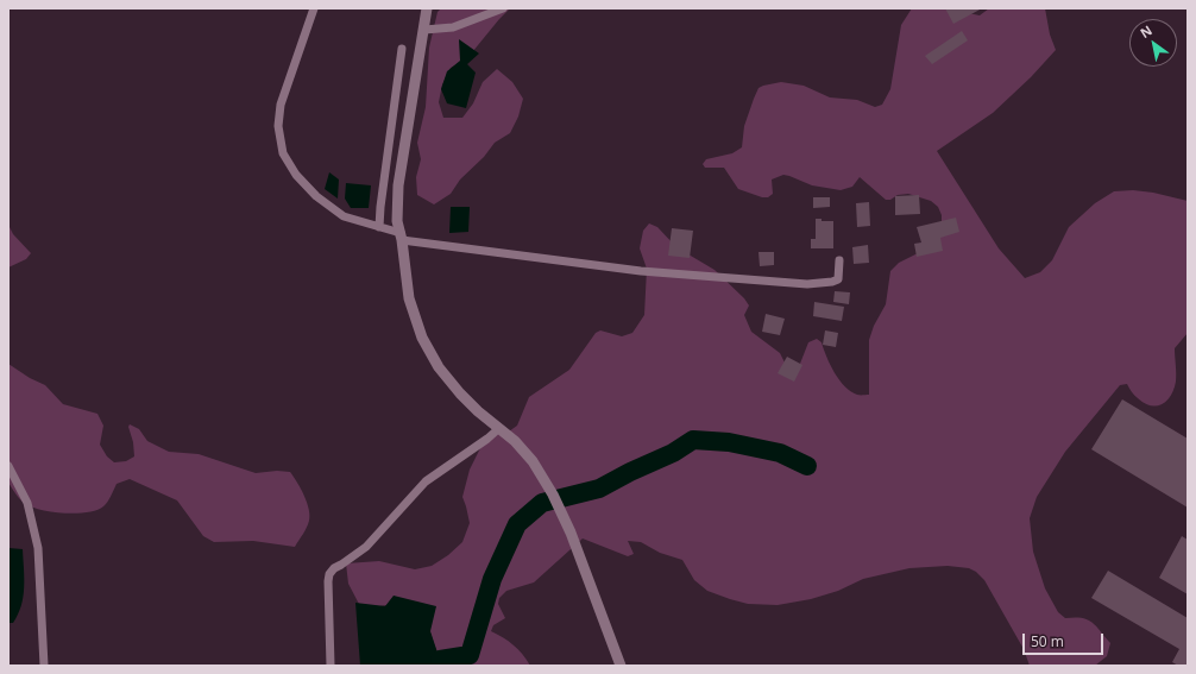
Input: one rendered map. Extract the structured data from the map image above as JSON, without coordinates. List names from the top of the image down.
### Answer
{
  "scale_bar": "50 m",
  "north": "top left"
}
